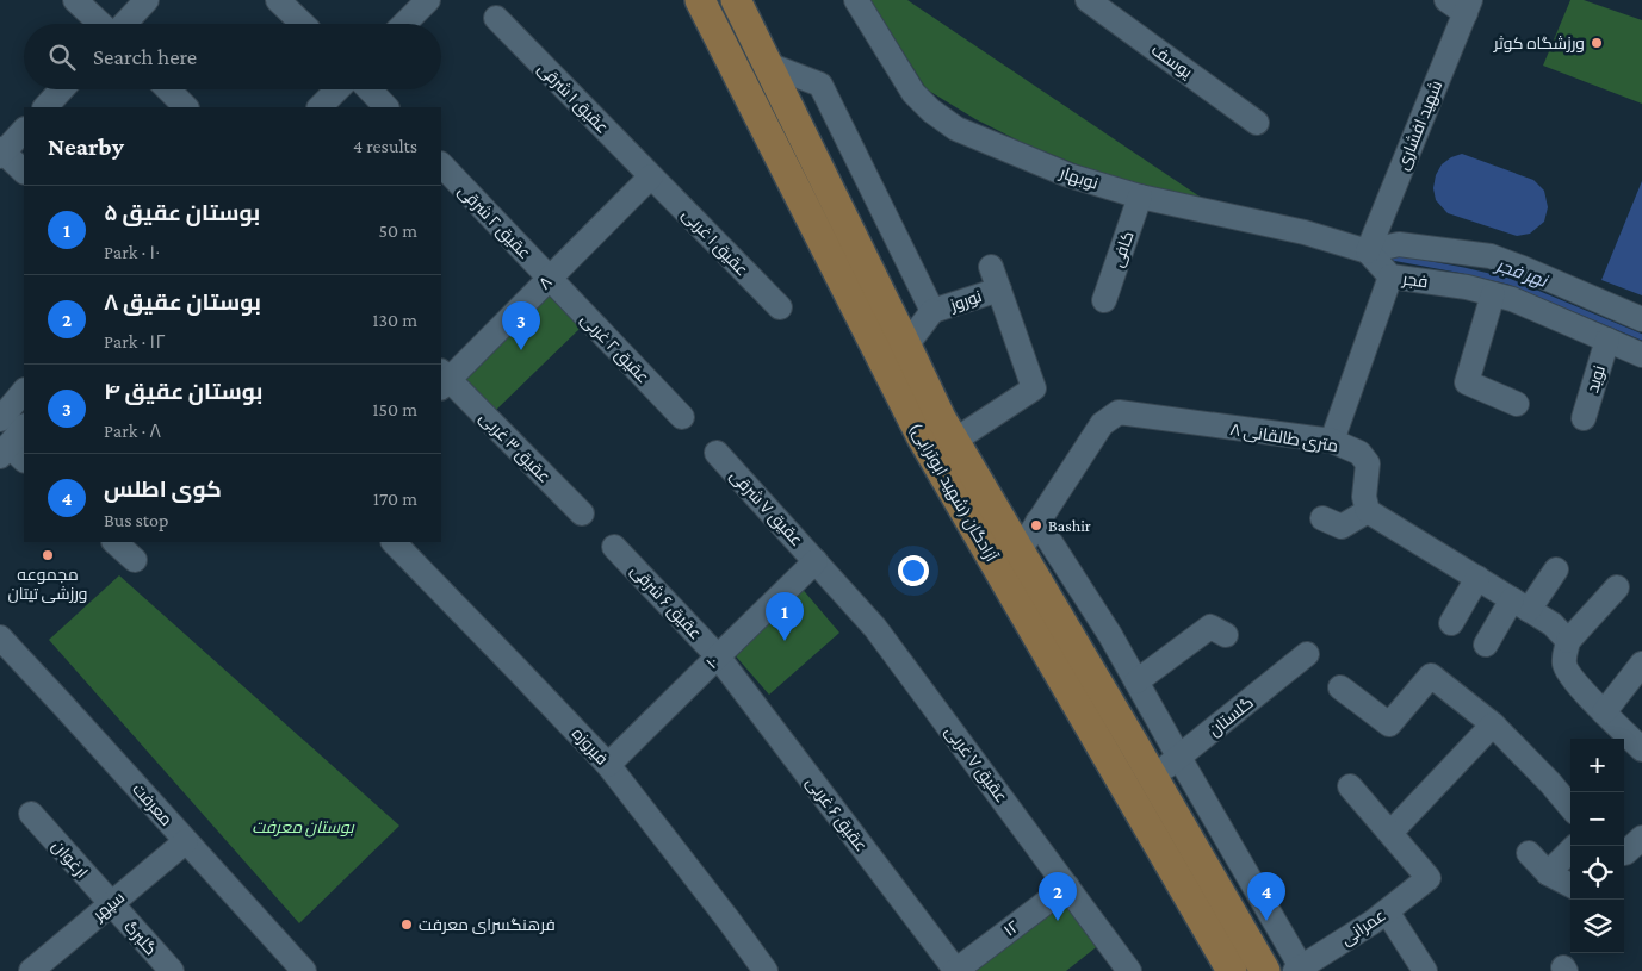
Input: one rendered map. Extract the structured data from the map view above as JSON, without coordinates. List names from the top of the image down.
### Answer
{
  "streets": {
    "main road": ["آزادگان (شهید ابوترابی)"],
    "street": [
      "یوسف",
      "عقیق ۱ شرقی",
      "شهید افشاری",
      "نوبهار",
      "عقیق ۲ شرقی",
      "عقیق ۱ غربی",
      "کافی",
      "فجر",
      "۸",
      "نوروز",
      "عقیق ۲ غربی",
      "نوید",
      "۸ متری طالقانی",
      "عقیق ۳ غربی",
      "عقیق ۷ شرقی",
      "عقیق ۶ شرقی",
      "۱۰",
      "گلستان",
      "فیروزه",
      "عقیق ۷ غربی",
      "معرفت",
      "عقیق ۶ غربی",
      "ارغوان",
      "سپهر",
      "عمرانی",
      "۱۲",
      "گلبرگ"
    ]
  },
  "crossings": [
    ["عقیق ۱ شرقی", "عقیق ۱ غربی"],
    ["عقیق ۱ شرقی", "۸"],
    ["شهید افشاری", "نوبهار"],
    ["شهید افشاری", "فجر"],
    ["نوبهار", "کافی"],
    ["نوبهار", "فجر"],
    ["عقیق ۲ شرقی", "۸"],
    ["عقیق ۲ شرقی", "عقیق ۲ غربی"],
    ["عقیق ۱ غربی", "۸"],
    ["فجر", "نوید"],
    ["۸", "عقیق ۲ غربی"],
    ["۸", "عقیق ۳ غربی"],
    ["۸ متری طالقانی", "آزادگان (شهید ابوترابی)"],
    ["آزادگان (شهید ابوترابی)", "گلستان"],
    ["عقیق ۷ شرقی", "۱۰"],
    ["عقیق ۷ شرقی", "عقیق ۷ غربی"],
    ["عقیق ۶ شرقی", "۱۰"],
    ["عقیق ۶ شرقی", "عقیق ۶ غربی"],
    ["۱۰", "فیروزه"],
    ["۱۰", "عقیق ۷ غربی"],
    ["۱۰", "عقیق ۶ غربی"],
    ["عقیق ۷ غربی", "۱۲"],
    ["معرفت", "سپهر"],
    ["عقیق ۶ غربی", "۱۲"],
    ["ارغوان", "سپهر"],
    ["ارغوان", "گلبرگ"],
    ["سپهر", "گلبرگ"]
  ],
  "water": ["نهر فجر"],
  "parks": ["بوستان معرفت"],
  "places": [
    "ورزشگاه کوثر",
    "Bashir",
    "مجموعه ورزشی تیتان",
    "فرهنگسرای معرفت"
  ],
  "page": {
    "search": "Search here",
    "heading": ["Nearby", "4 results"],
    "list": [
      {
        "mark": "1",
        "name": "بوستان عقیق ۵",
        "note": "Park · ۱۰",
        "value": "50 m"
      },
      {
        "mark": "2",
        "name": "بوستان عقیق ۸",
        "note": "Park · ۱۲",
        "value": "130 m"
      },
      {
        "mark": "3",
        "name": "بوستان عقیق ۴",
        "note": "Park · ۸",
        "value": "150 m"
      },
      {
        "mark": "4",
        "name": "کوی اطلس",
        "note": "Bus stop",
        "value": "170 m"
      }
    ],
    "pins": [
      "3",
      "1",
      "2",
      "4"
    ],
    "map_buttons": ["+", "−"]
  }
}
